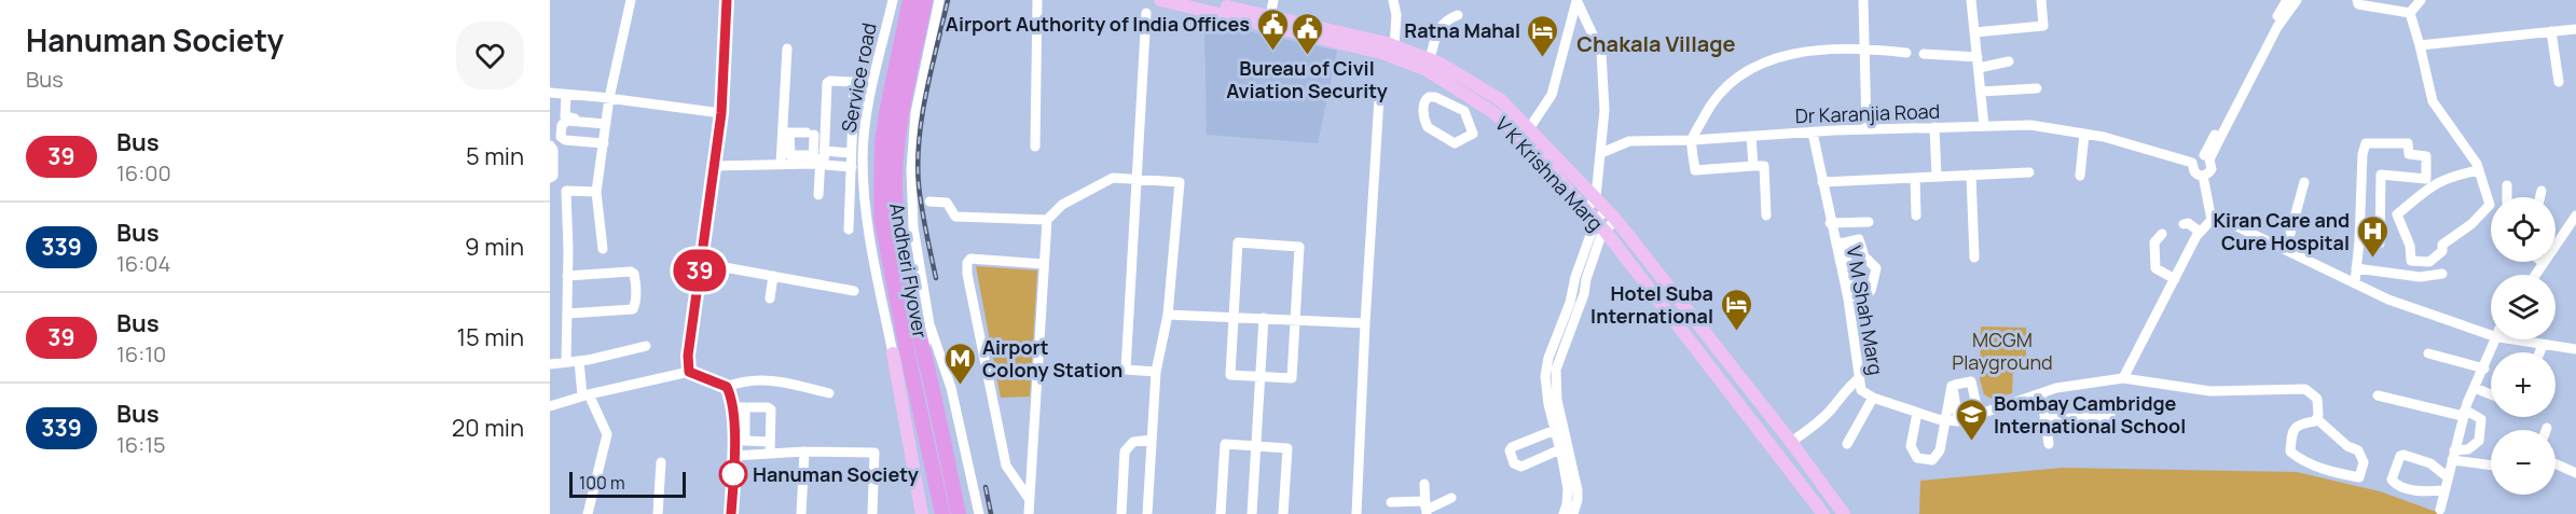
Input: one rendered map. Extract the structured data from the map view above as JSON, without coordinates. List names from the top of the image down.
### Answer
{
  "streets": {
    "highway": ["Andheri Flyover"],
    "main road": ["V K Krishna Marg"],
    "street": ["Service road", "Dr Karanjia Road", "V M Shah Marg"]
  },
  "crossings": [
    ["Service road", "Andheri Flyover"],
    ["Dr Karanjia Road", "V M Shah Marg"]
  ],
  "districts": ["Chakala Village"],
  "parks": ["MCGM Playground"],
  "places": {
    "public building": ["Airport Authority of India Offices", "Bureau of Civil Aviation Security"],
    "hotel": ["Ratna Mahal", "Hotel Suba International"],
    "hospital": ["Kiran Care and Cure Hospital"],
    "metro station": ["Airport Colony Station"],
    "school or university": ["Bombay Cambridge International School"],
    "other": ["Hanuman Society"]
  },
  "lines": ["bus line 39"],
  "scale_bar": "100 m",
  "page": {
    "heading": ["Hanuman Society", "Bus"],
    "on_map": "39",
    "list": [
      {
        "mark": "39",
        "name": "Bus",
        "note": "16:00",
        "value": "5 min"
      },
      {
        "mark": "339",
        "name": "Bus",
        "note": "16:04",
        "value": "9 min"
      },
      {
        "mark": "39",
        "name": "Bus",
        "note": "16:10",
        "value": "15 min"
      },
      {
        "mark": "339",
        "name": "Bus",
        "note": "16:15",
        "value": "20 min"
      }
    ],
    "map_buttons": ["+", "−"],
    "scale": "100 m"
  }
}
